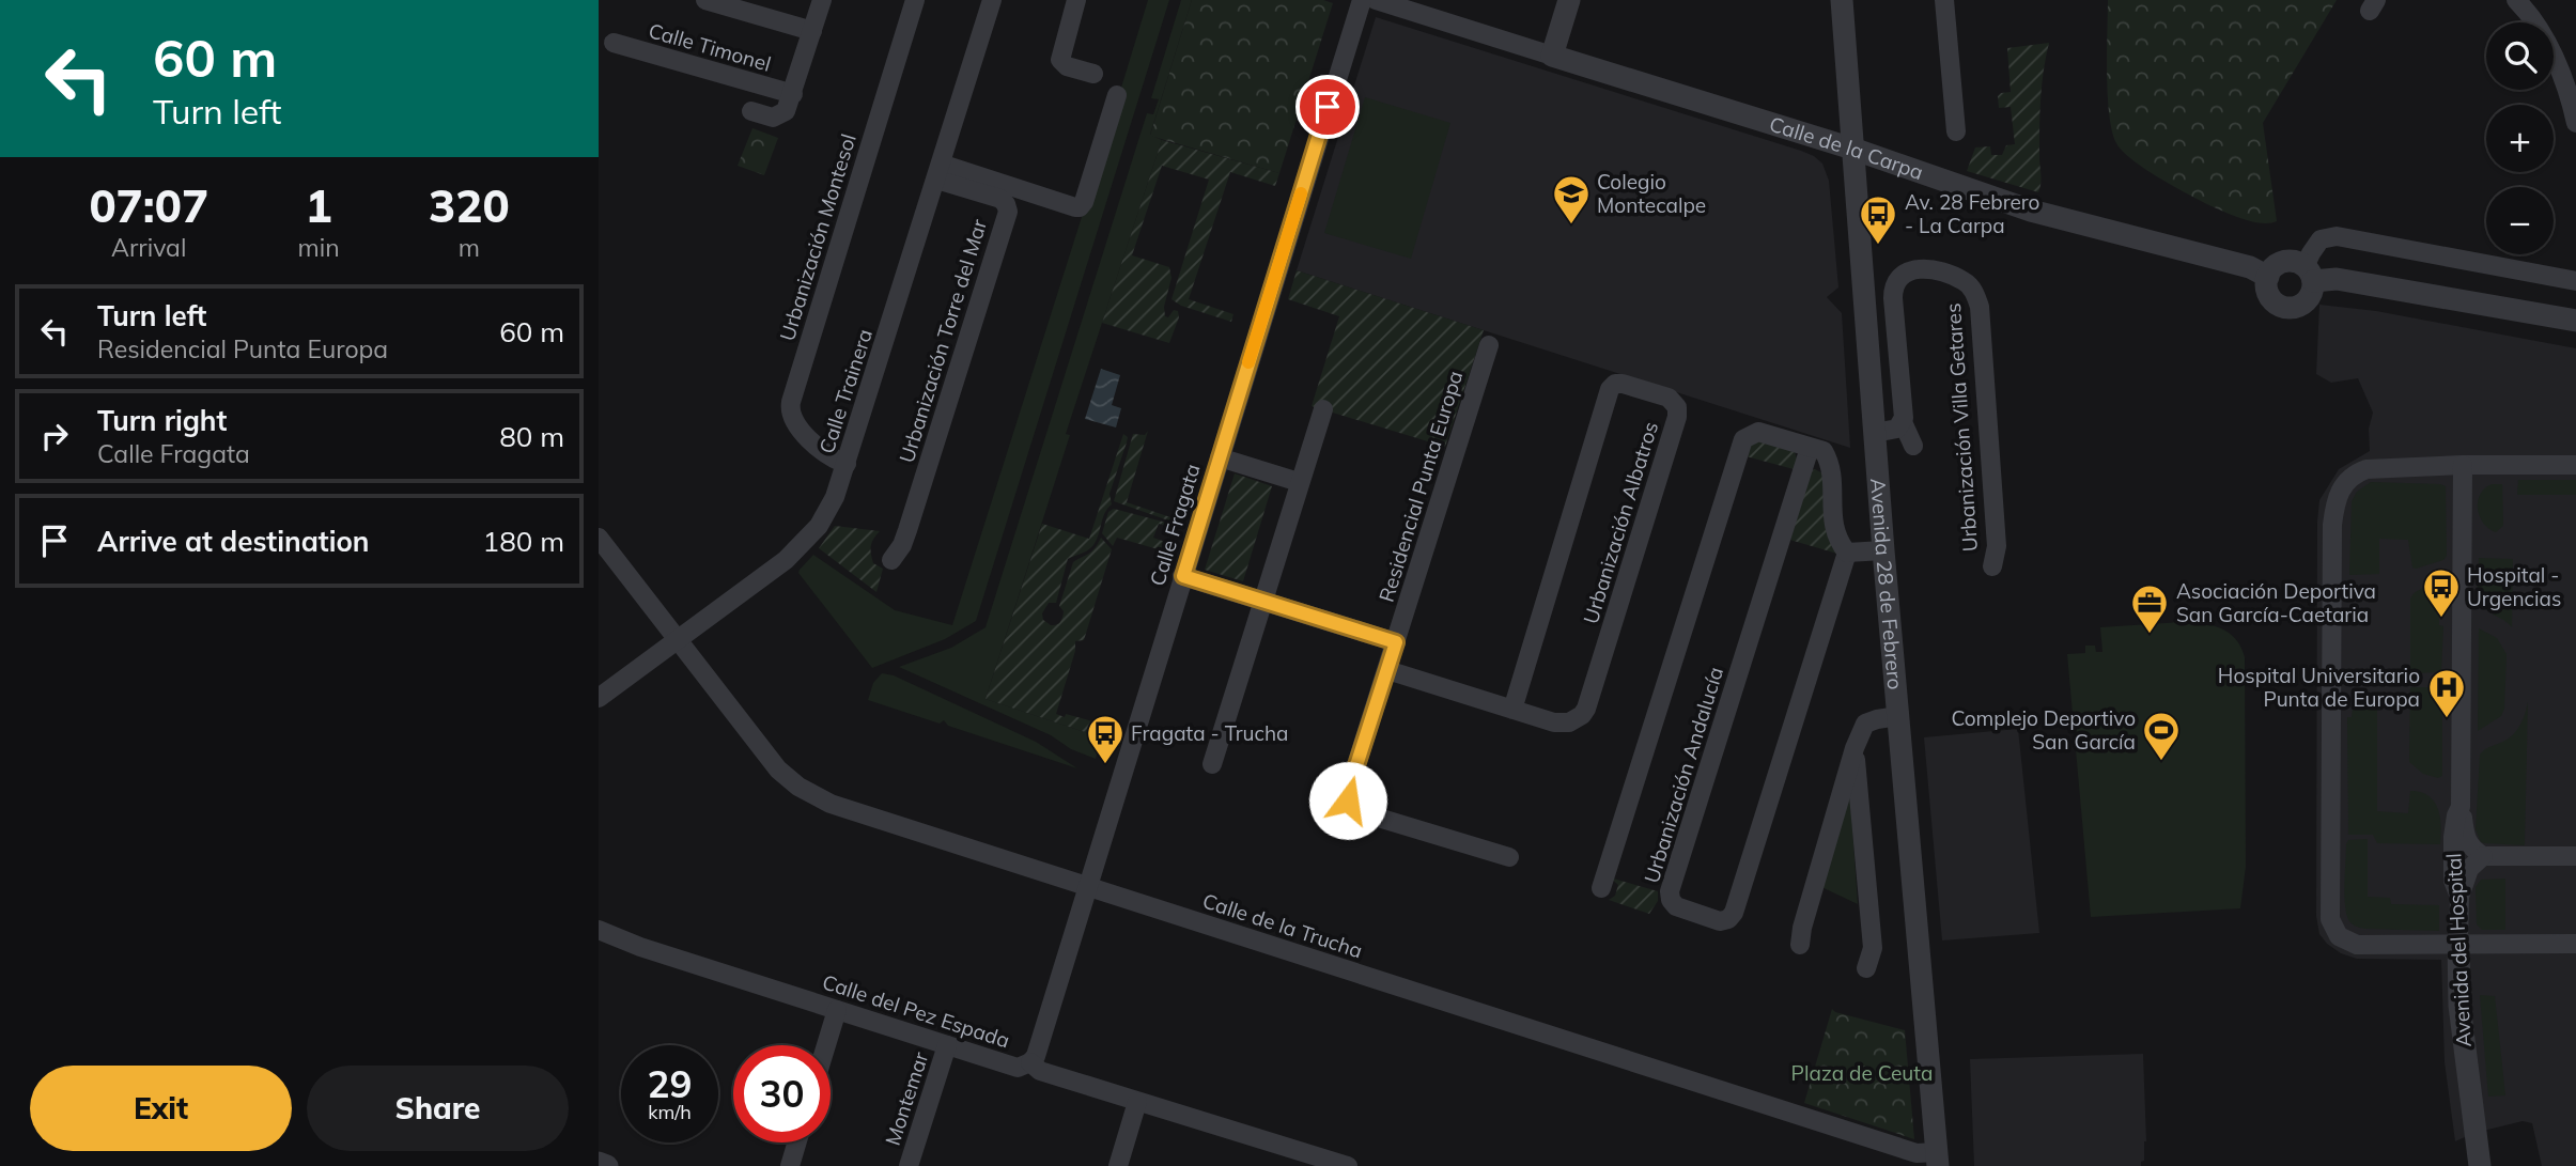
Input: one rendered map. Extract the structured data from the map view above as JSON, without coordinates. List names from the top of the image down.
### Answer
{
  "streets": {
    "street": [
      "Calle Timonel",
      "Calle de la Carpa",
      "Urbanización Montesol",
      "Urbanización Torre del Mar",
      "Calle Trainera",
      "Urbanización Villa Getares",
      "Residencial Punta Europa",
      "Urbanización Albatros",
      "Calle Fragata",
      "Avenida 28 de Febrero",
      "Urbanización Andalucía",
      "Calle de la Trucha",
      "Avenida del Hospital",
      "Calle del Pez Espada",
      "Montemar"
    ]
  },
  "crossings": [
    ["Calle de la Carpa", "Avenida 28 de Febrero"],
    ["Urbanización Montesol", "Calle Trainera"],
    ["Urbanización Torre del Mar", "Calle Trainera"],
    ["Calle Trainera", "Calle de la Trucha"],
    ["Residencial Punta Europa", "Urbanización Albatros"],
    ["Calle Fragata", "Calle de la Trucha"],
    ["Calle Fragata", "Calle del Pez Espada"],
    ["Avenida 28 de Febrero", "Calle de la Trucha"],
    ["Calle del Pez Espada", "Montemar"]
  ],
  "parks": ["Plaza de Ceuta"],
  "places": {
    "school or university": ["Colegio Montecalpe"],
    "bus stop": ["Av. 28 Febrero - La Carpa", "Hospital - Urgencias", "Fragata - Trucha"],
    "office": ["Asociación Deportiva San García-Caetaria"],
    "hospital": ["Hospital Universitario Punta de Europa"],
    "sports": ["Complejo Deportivo San García"]
  },
  "page": {
    "turn": ["60 m", "Turn left"],
    "map_buttons": ["+", "−"],
    "eta": [
      "07:07",
      "Arrival",
      "1",
      "min",
      "320",
      "m"
    ],
    "list": [
      {
        "name": "Turn left",
        "note": "Residencial Punta Europa",
        "value": "60 m"
      },
      {
        "name": "Turn right",
        "note": "Calle Fragata",
        "value": "80 m"
      },
      {
        "name": "Arrive at destination",
        "value": "180 m"
      }
    ],
    "speed": "29 km/h",
    "limit": "30",
    "buttons": ["Exit", "Share"]
  }
}
